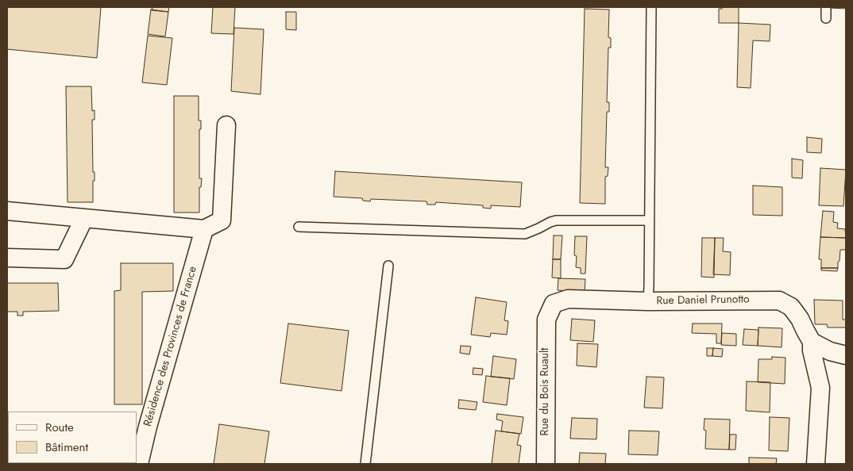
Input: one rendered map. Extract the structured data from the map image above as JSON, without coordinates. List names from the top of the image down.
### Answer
{
  "streets": {
    "street": ["Rue Daniel Prunotto", "Résidence des Provinces de France", "Rue du Bois Ruault"]
  },
  "crossings": [
    ["Rue Daniel Prunotto", "Rue du Bois Ruault"]
  ],
  "legend": ["Route", "Bâtiment"]
}
